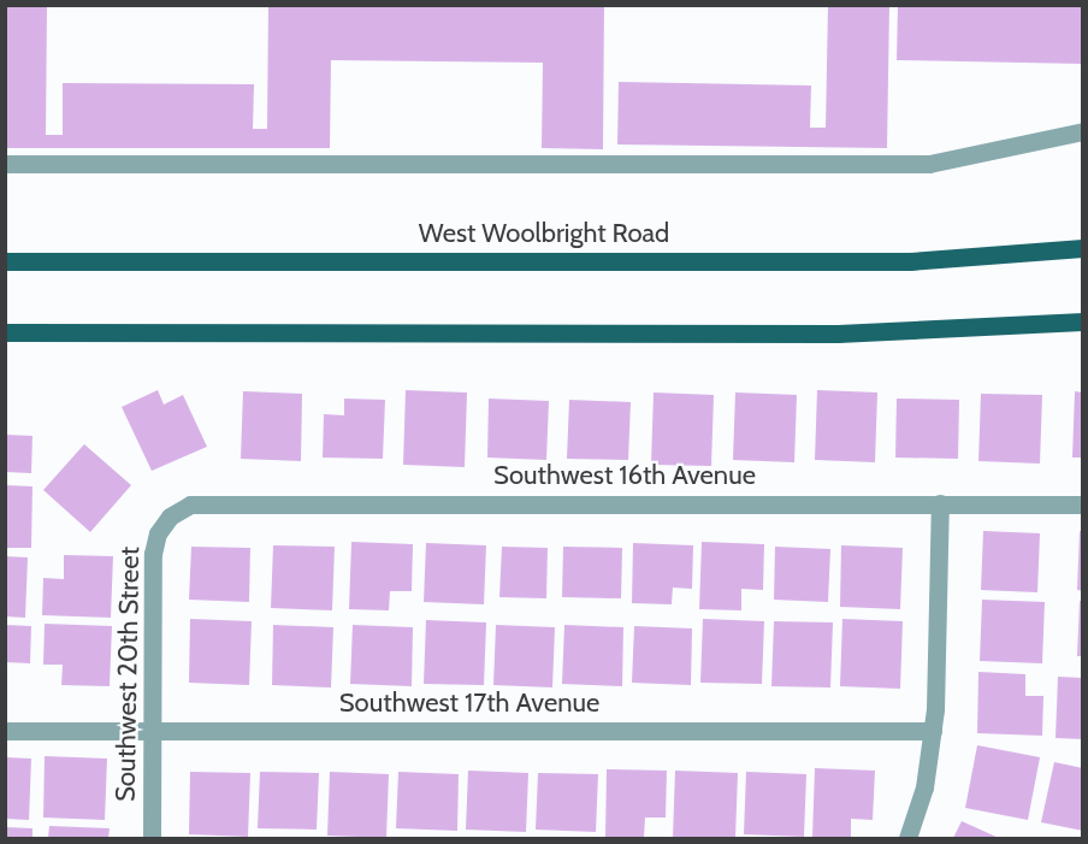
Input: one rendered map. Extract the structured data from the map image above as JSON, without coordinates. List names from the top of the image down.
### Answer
{
  "streets": {
    "main road": ["West Woolbright Road"],
    "street": ["Southwest 16th Avenue", "Southwest 20th Street", "Southwest 17th Avenue"]
  },
  "crossings": [
    ["Southwest 16th Avenue", "Southwest 20th Street"],
    ["Southwest 20th Street", "Southwest 17th Avenue"]
  ]
}
